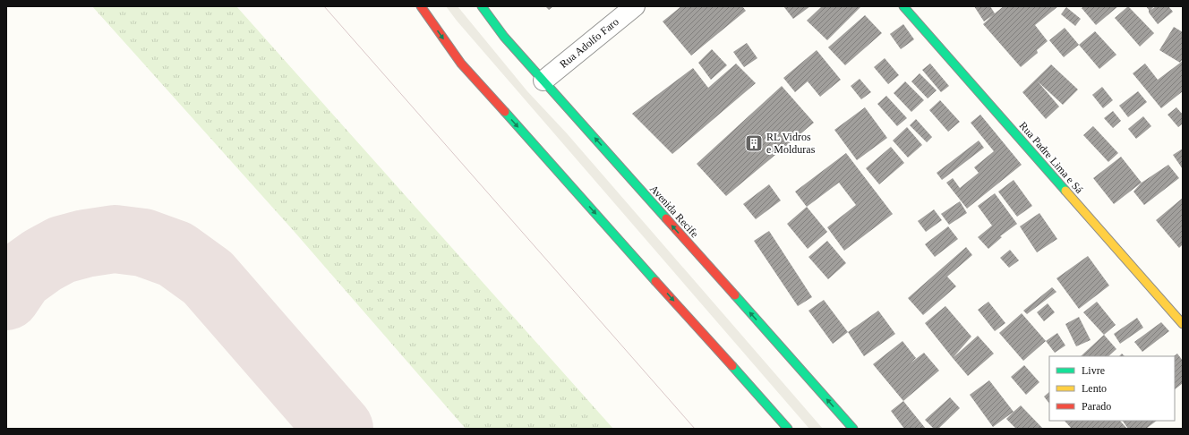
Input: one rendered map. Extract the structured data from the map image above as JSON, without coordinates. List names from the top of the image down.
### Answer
{
  "streets": {
    "main road": ["Rua Padre Lima e Sá", "Avenida Recife"],
    "street": ["Rua Adolfo Faro"]
  },
  "crossings": [
    ["Rua Adolfo Faro", "Avenida Recife"]
  ],
  "places": {
    "building": ["RL Vidros e Molduras"]
  },
  "legend": ["Livre", "Lento", "Parado"]
}
